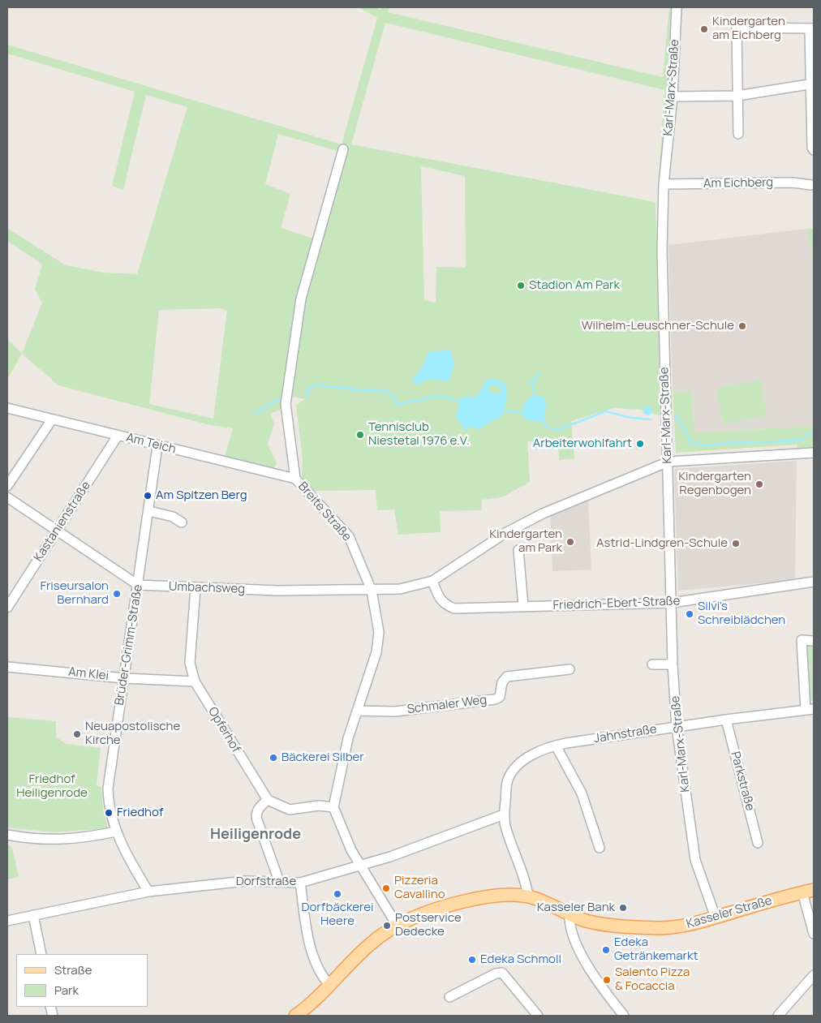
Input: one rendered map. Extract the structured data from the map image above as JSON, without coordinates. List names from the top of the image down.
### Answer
{
  "streets": {
    "main road": ["Kasseler Straße"],
    "street": [
      "Karl-Marx-Straße",
      "Am Eichberg",
      "Am Teich",
      "Breite Straße",
      "Kastanienstraße",
      "Umbachsweg",
      "Friedrich-Ebert-Straße",
      "Brüder-Grimm-Straße",
      "Am Klei",
      "Schmaler Weg",
      "Opferhof",
      "Jahnstraße",
      "Parkstraße",
      "Dorfstraße"
    ]
  },
  "crossings": [
    ["Karl-Marx-Straße", "Am Eichberg"],
    ["Karl-Marx-Straße", "Umbachsweg"],
    ["Karl-Marx-Straße", "Friedrich-Ebert-Straße"],
    ["Karl-Marx-Straße", "Jahnstraße"],
    ["Karl-Marx-Straße", "Kasseler Straße"],
    ["Am Teich", "Breite Straße"],
    ["Am Teich", "Kastanienstraße"],
    ["Am Teich", "Brüder-Grimm-Straße"],
    ["Breite Straße", "Umbachsweg"],
    ["Breite Straße", "Schmaler Weg"],
    ["Umbachsweg", "Friedrich-Ebert-Straße"],
    ["Umbachsweg", "Brüder-Grimm-Straße"],
    ["Umbachsweg", "Opferhof"],
    ["Brüder-Grimm-Straße", "Am Klei"],
    ["Brüder-Grimm-Straße", "Dorfstraße"],
    ["Am Klei", "Opferhof"],
    ["Jahnstraße", "Parkstraße"],
    ["Jahnstraße", "Dorfstraße"]
  ],
  "districts": ["Heiligenrode"],
  "parks": ["Friedhof Heiligenrode"],
  "places": [
    "Kindergarten am Eichberg",
    "Stadion Am Park",
    "Wilhelm-Leuschner-Schule",
    "Tennisclub Niestetal 1976 e.V.",
    "Arbeiterwohlfahrt",
    "Kindergarten Regenbogen",
    "Am Spitzen Berg",
    "Kindergarten am Park",
    "Astrid-Lindgren-Schule",
    "Friseursalon Bernhard",
    "Silvi's Schreiblädchen",
    "Neuapostolische Kirche",
    "Bäckerei Silber",
    "Friedhof",
    "Pizzeria Cavallino",
    "Dorfbäckerei Heere",
    "Kasseler Bank",
    "Postservice Dedecke",
    "Edeka Getränkemarkt",
    "Edeka Schmoll",
    "Salento Pizza & Focaccia"
  ],
  "legend": ["Straße", "Park"]
}
